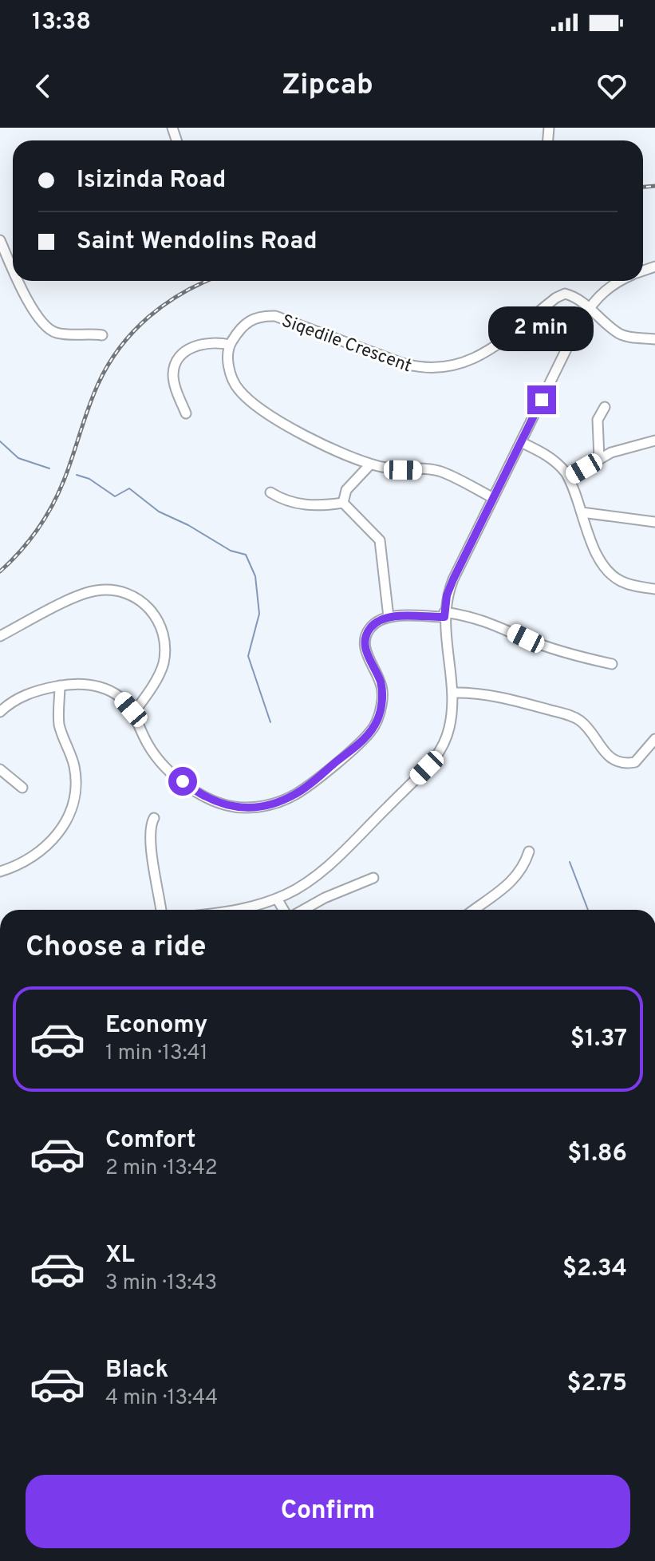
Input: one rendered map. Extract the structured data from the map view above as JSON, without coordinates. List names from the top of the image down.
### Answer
{
  "streets": {
    "street": ["Siqedile Crescent"]
  },
  "page": {
    "status": "13:38",
    "header": "Zipcab",
    "banner": ["Isizinda Road", "Saint Wendolins Road"],
    "bubble": "2 min",
    "heading": "Choose a ride",
    "list": [
      {
        "name": "Economy",
        "note": "1 min · 13:41",
        "value": "$1.37"
      },
      {
        "name": "Comfort",
        "note": "2 min · 13:42",
        "value": "$1.86"
      },
      {
        "name": "XL",
        "note": "3 min · 13:43",
        "value": "$2.34"
      },
      {
        "name": "Black",
        "note": "4 min · 13:44",
        "value": "$2.75"
      }
    ],
    "buttons": "Confirm"
  }
}
